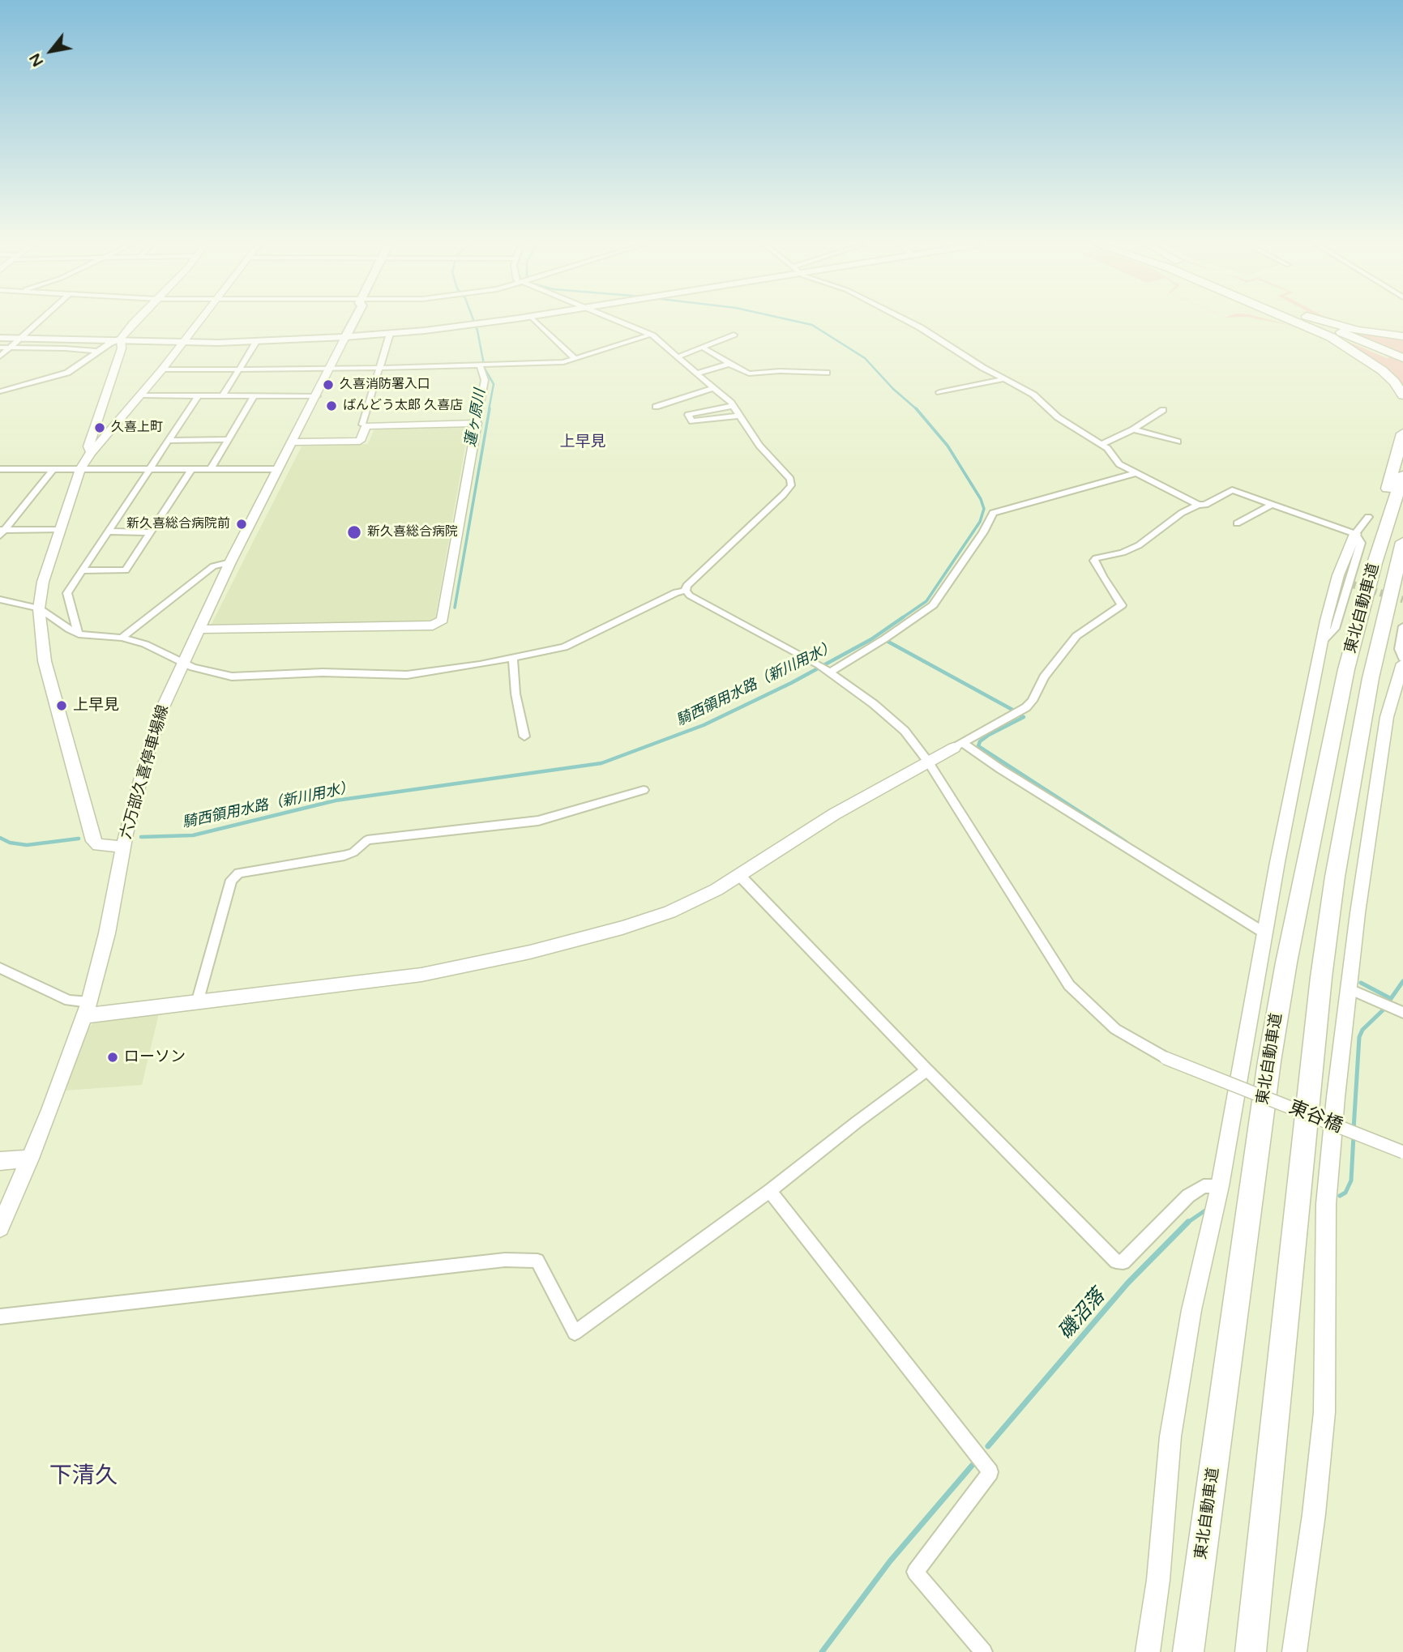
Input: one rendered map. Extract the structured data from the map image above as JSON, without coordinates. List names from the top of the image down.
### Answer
{
  "streets": {
    "highway": ["東北自動車道"],
    "street": ["六万部久喜停車場線", "東谷橋"]
  },
  "districts": ["上早見", "下清久"],
  "water": ["蓮ヶ原川", "騎西領用水路（新川用水）", "磯沼落"],
  "places": [
    "久喜消防署入口",
    "ばんどう太郎 久喜店",
    "久喜上町",
    "新久喜総合病院前",
    "新久喜総合病院",
    "上早見",
    "ローソン"
  ],
  "north": "bottom left"
}
